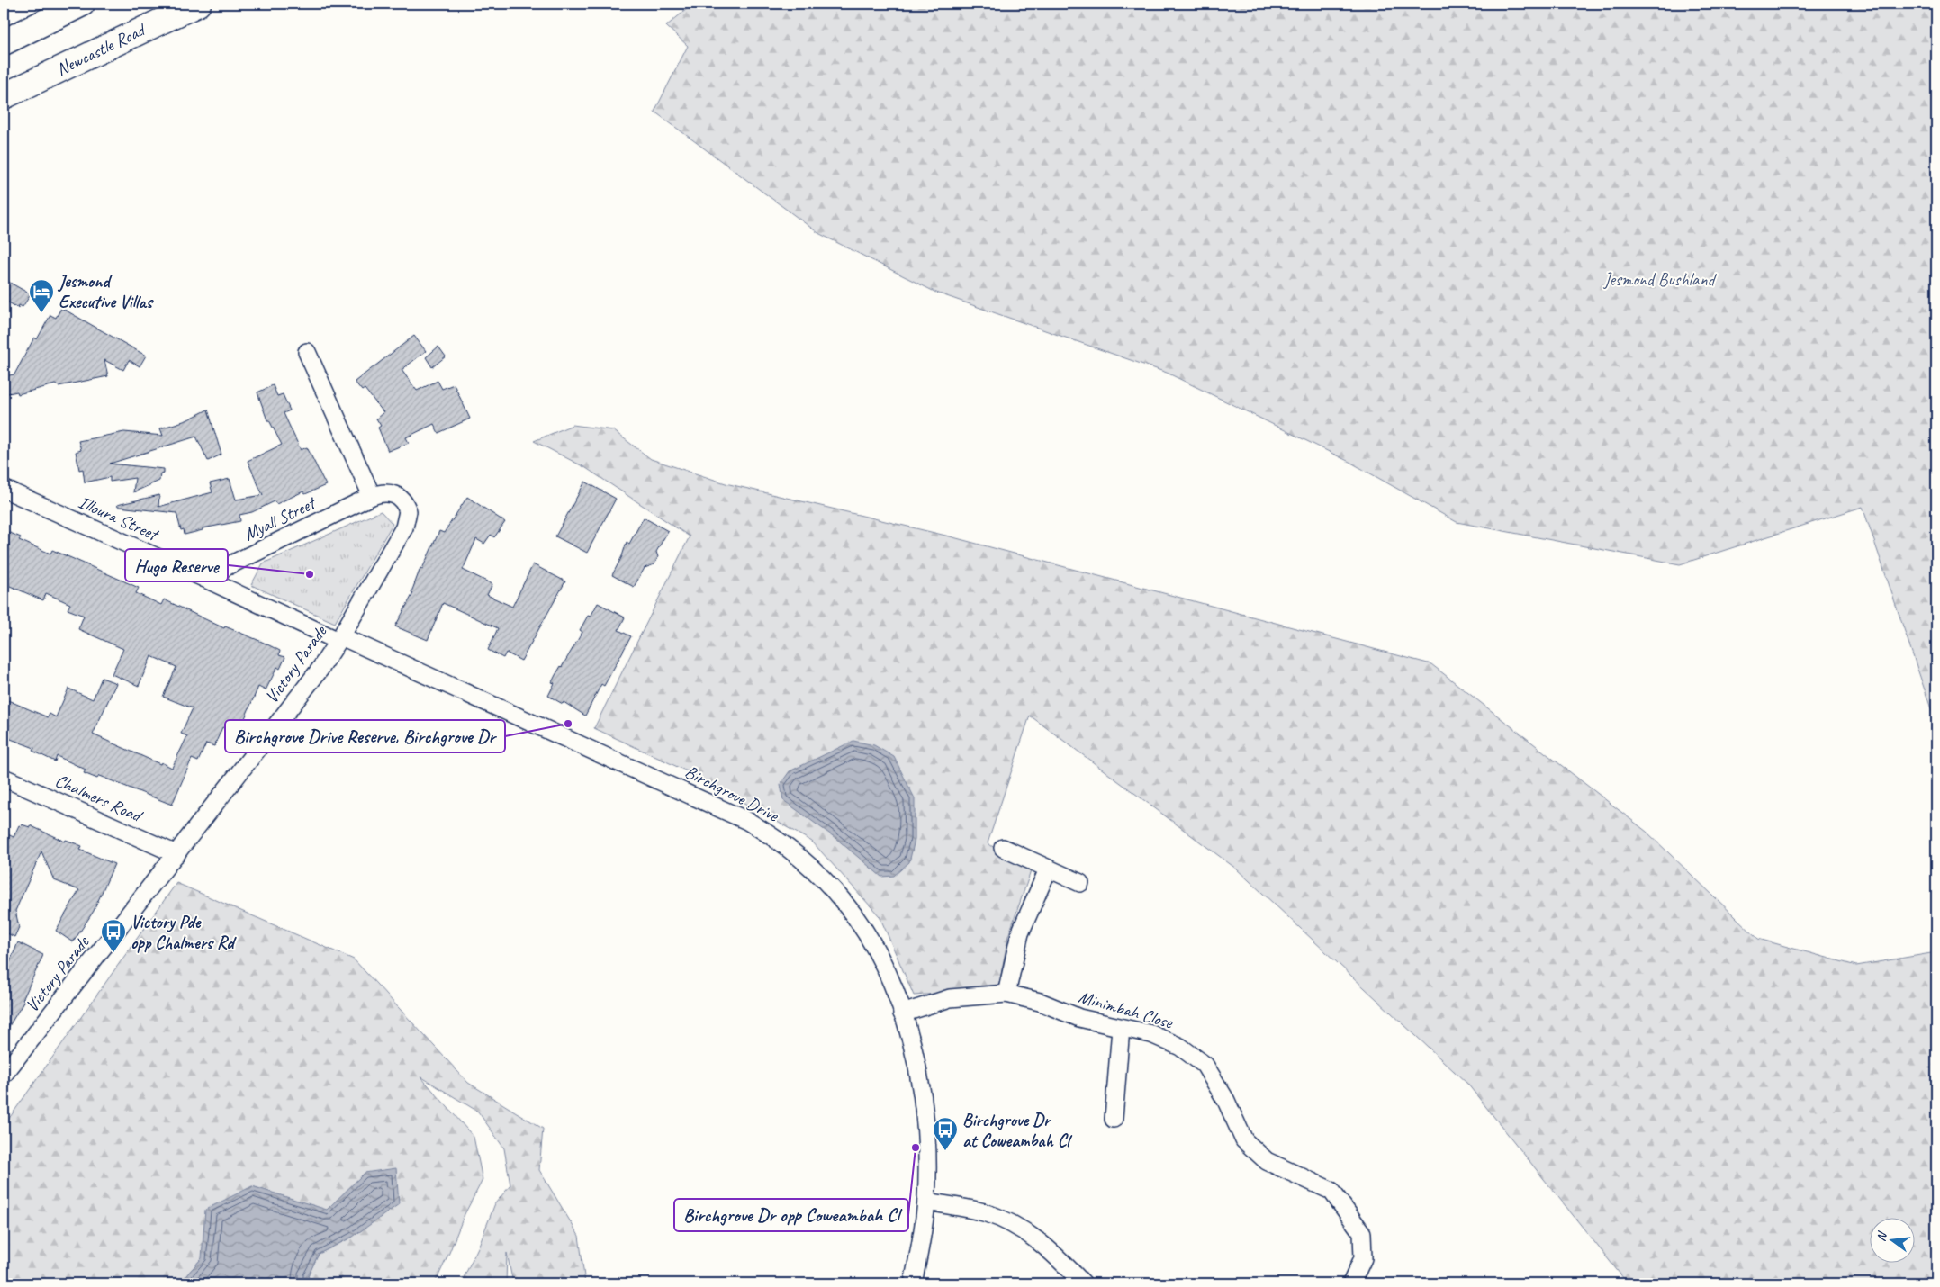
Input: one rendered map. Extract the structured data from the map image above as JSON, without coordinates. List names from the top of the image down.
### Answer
{
  "streets": {
    "highway": ["Newcastle Road"],
    "street": [
      "Illoura Street",
      "Myall Street",
      "Victory Parade",
      "Birchgrove Drive",
      "Chalmers Road",
      "Minimbah Close"
    ]
  },
  "crossings": [
    ["Illoura Street", "Myall Street"],
    ["Illoura Street", "Victory Parade"],
    ["Illoura Street", "Birchgrove Drive"],
    ["Myall Street", "Victory Parade"],
    ["Victory Parade", "Birchgrove Drive"],
    ["Victory Parade", "Chalmers Road"],
    ["Birchgrove Drive", "Minimbah Close"]
  ],
  "parks": ["Jesmond Bushland"],
  "places": {
    "hotel": ["Jesmond Executive Villas"],
    "other": ["Hugo Reserve", "Birchgrove Drive Reserve, Birchgrove Dr", "Birchgrove Dr opp Coweambah Cl"],
    "bus stop": ["Victory Pde opp Chalmers Rd", "Birchgrove Dr at Coweambah Cl"]
  },
  "north": "left"
}
